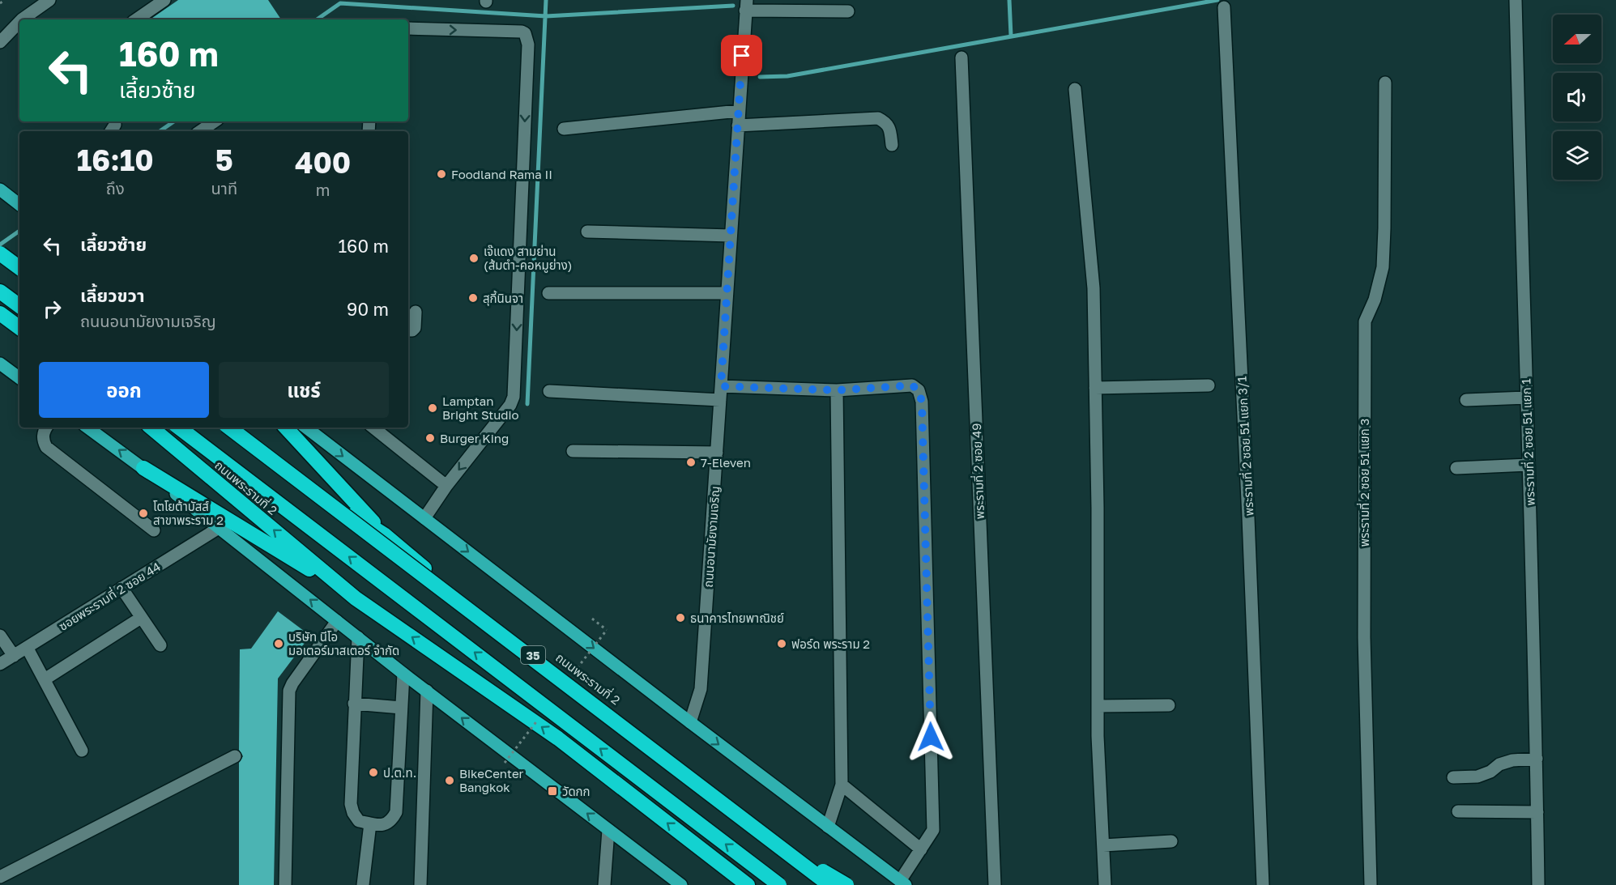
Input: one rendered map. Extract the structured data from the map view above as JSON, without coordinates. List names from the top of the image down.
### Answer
{
  "streets": {
    "highway": ["ถนนพระรามที่ 2", "35"],
    "street": [
      "พระรามที่ 2 ซอย 51 แยก 1",
      "พระรามที่ 2 ซอย 51 แยก 3/1",
      "พระรามที่ 2 ซอย 49",
      "พระรามที่ 2 ซอย 51 แยก 3",
      "ถนนอนามัยงามเจริญ",
      "ซอยพระรามที่ 2 ซอย 44"
    ]
  },
  "places": {
    "other": [
      "Foodland Rama II",
      "เจ๊แดง สามย่าน (ส้มตำ-คอหมูย่าง)",
      "สุกี้นินจา",
      "Lamptan Bright Studio",
      "Burger King",
      "7-Eleven",
      "โตโยต้าบัสส์ สาขาพระราม 2",
      "ธนาคารไทยพาณิชย์",
      "บริษัท นีโอ มอเตอร์มาสเตอร์ จำกัด",
      "ฟอร์ด พระราม 2",
      "ป.ต.ท.",
      "BikeCenter Bangkok"
    ],
    "transit": ["วัดกก"]
  },
  "north": "left",
  "page": {
    "turn": ["160 m", "เลี้ยวซ้าย"],
    "eta": [
      "16:10",
      "ถึง",
      "5",
      "นาที",
      "400",
      "m"
    ],
    "list": [
      {
        "name": "เลี้ยวซ้าย",
        "value": "160 m"
      },
      {
        "name": "เลี้ยวขวา",
        "note": "ถนนอนามัยงามเจริญ",
        "value": "90 m"
      }
    ],
    "buttons": ["ออก", "แชร์"]
  }
}
